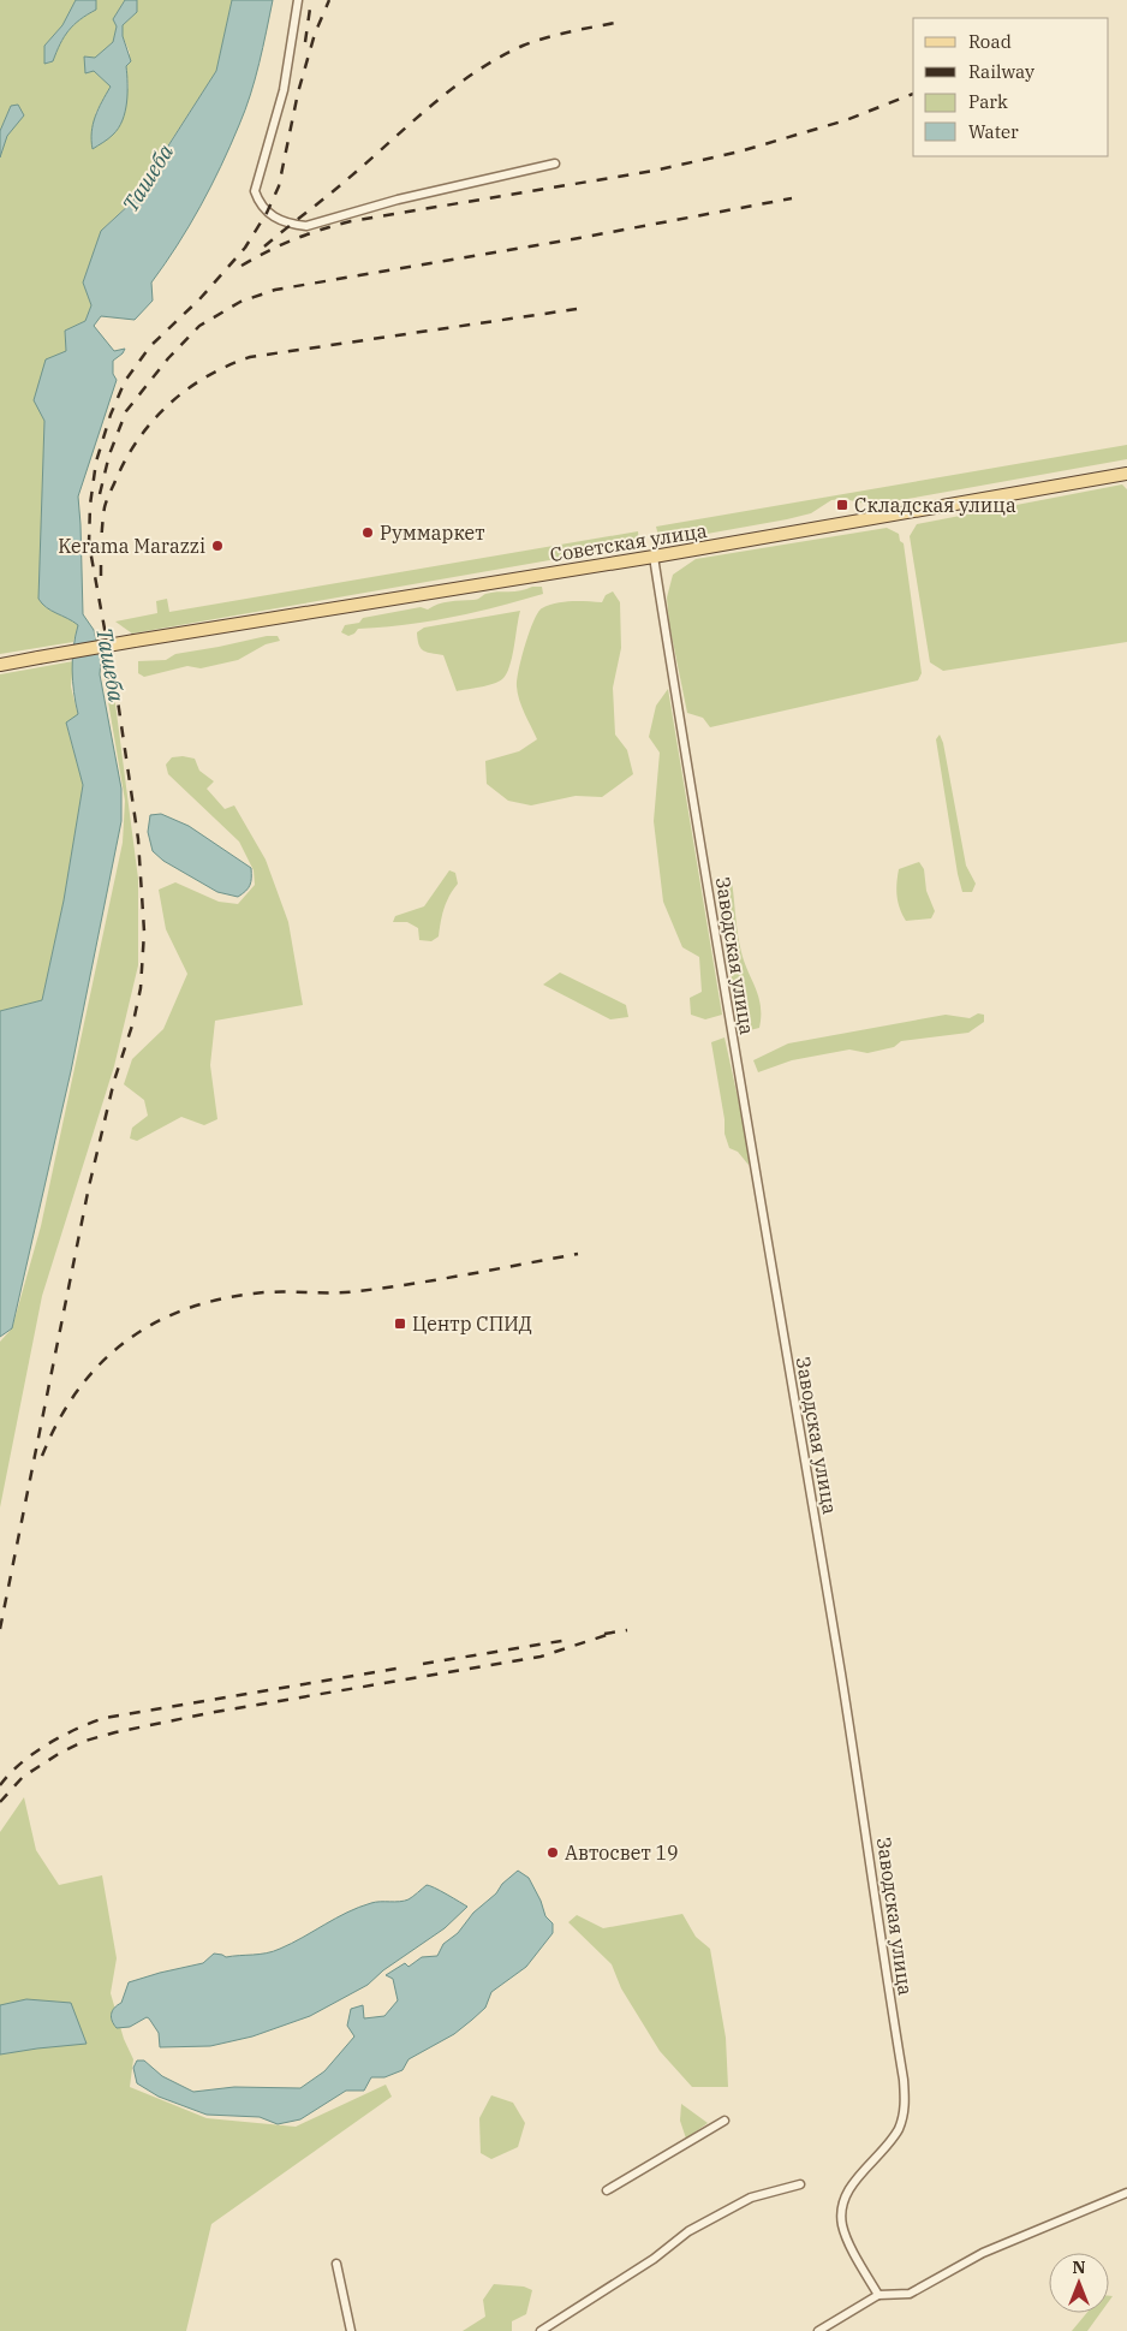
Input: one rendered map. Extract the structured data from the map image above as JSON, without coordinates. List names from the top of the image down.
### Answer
{
  "streets": {
    "main road": ["Советская улица"],
    "street": ["Заводская улица"]
  },
  "crossings": [
    ["Советская улица", "Заводская улица"]
  ],
  "water": ["Ташеба"],
  "places": {
    "transit": ["Складская улица", "Центр СПИД"],
    "other": ["Руммаркет", "Kerama Marazzi", "Автосвет 19"]
  },
  "legend": [
    "Road",
    "Railway",
    "Park",
    "Water"
  ],
  "north": "top"
}
